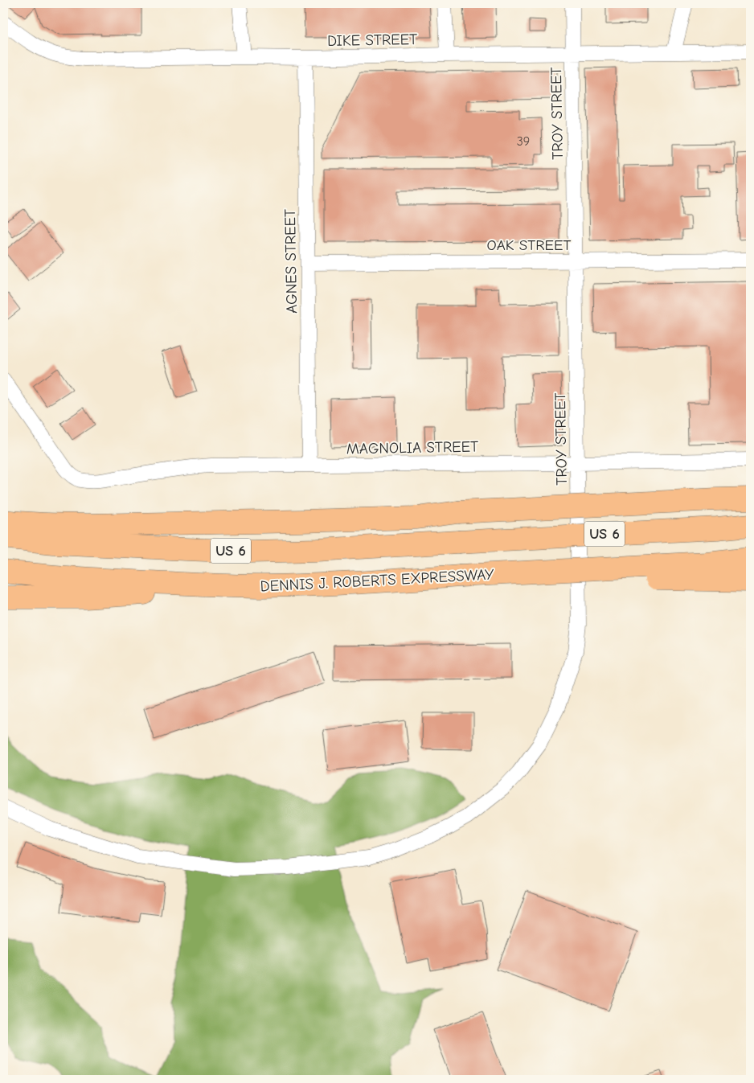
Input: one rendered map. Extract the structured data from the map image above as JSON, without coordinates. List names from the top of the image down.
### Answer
{
  "streets": {
    "highway": ["US 6", "DENNIS J. ROBERTS EXPRESSWAY"],
    "street": [
      "DIKE STREET",
      "TROY STREET",
      "OAK STREET",
      "AGNES STREET",
      "MAGNOLIA STREET"
    ]
  },
  "crossings": [
    ["DIKE STREET", "TROY STREET"],
    ["DIKE STREET", "AGNES STREET"],
    ["TROY STREET", "OAK STREET"],
    ["TROY STREET", "MAGNOLIA STREET"],
    ["OAK STREET", "AGNES STREET"],
    ["AGNES STREET", "MAGNOLIA STREET"]
  ],
  "house_numbers": ["39"]
}
